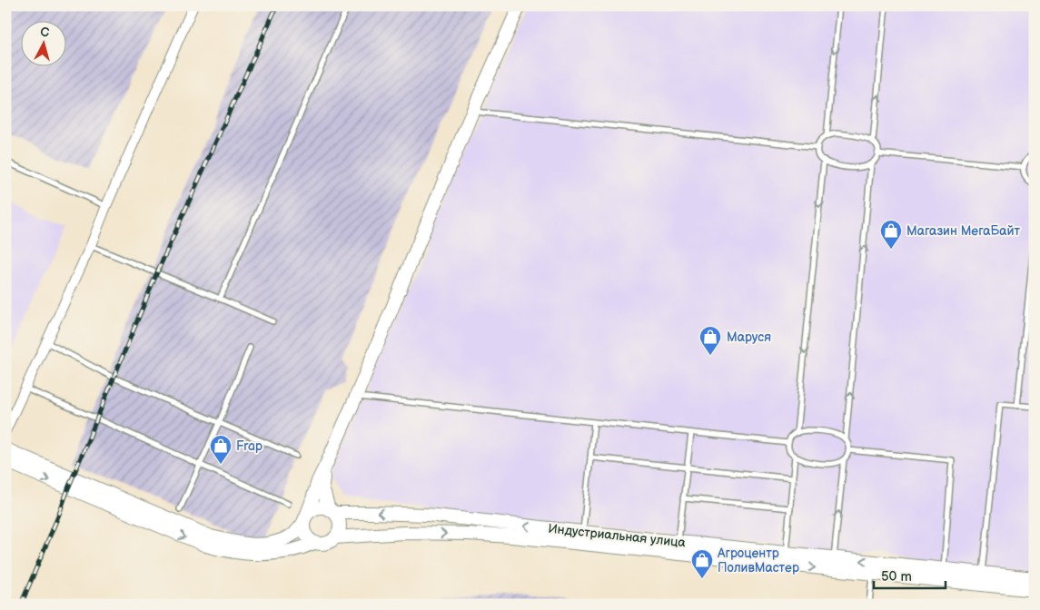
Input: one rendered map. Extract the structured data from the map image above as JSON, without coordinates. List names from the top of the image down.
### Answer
{
  "streets": {
    "street": ["Индустриальная улица"]
  },
  "places": {
    "shop": [
      "Магазин МегаБайт",
      "Маруся",
      "Frap",
      "Агроцентр ПоливМастер"
    ]
  },
  "scale_bar": "50 m",
  "north": "top"
}
